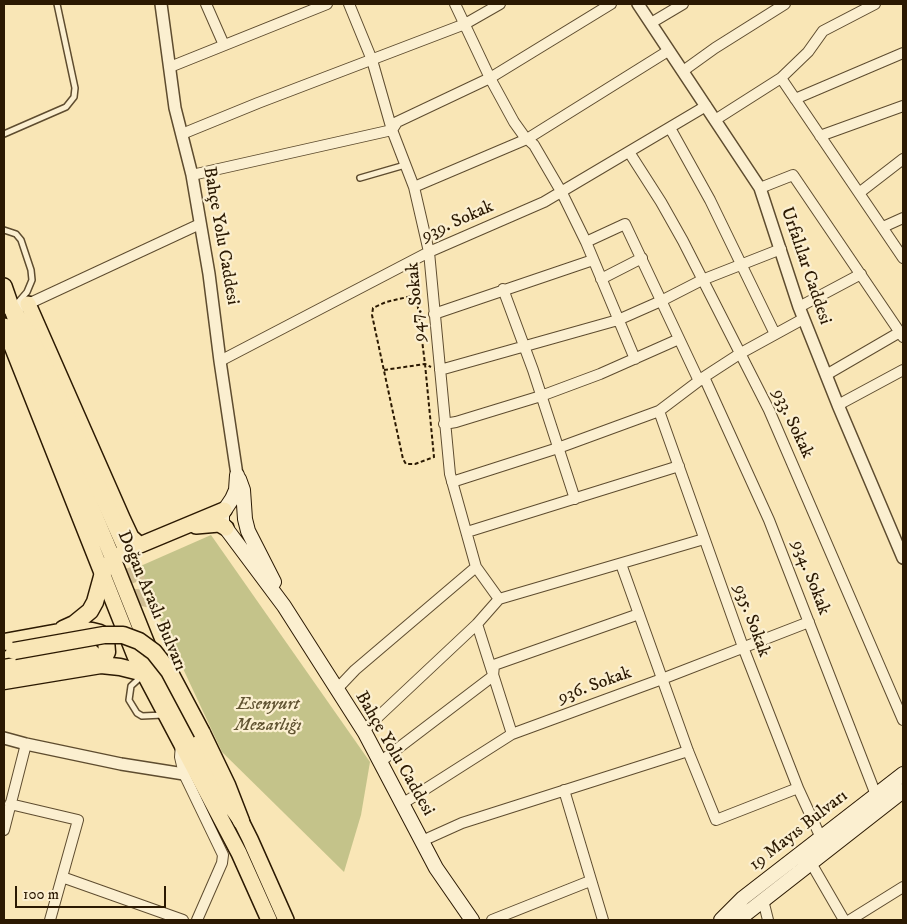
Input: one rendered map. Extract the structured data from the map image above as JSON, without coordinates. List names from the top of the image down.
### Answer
{
  "streets": {
    "main road": ["Bahçe Yolu Caddesi", "Doğan Araslı Bulvarı", "19 Mayıs Bulvarı"],
    "street": [
      "939. Sokak",
      "Urfalılar Caddesi",
      "947. Sokak",
      "933. Sokak",
      "934. Sokak",
      "935. Sokak",
      "936. Sokak"
    ]
  },
  "crossings": [
    ["939. Sokak", "Bahçe Yolu Caddesi"],
    ["939. Sokak", "Urfalılar Caddesi"],
    ["939. Sokak", "947. Sokak"],
    ["939. Sokak", "933. Sokak"],
    ["Bahçe Yolu Caddesi", "936. Sokak"],
    ["934. Sokak", "936. Sokak"],
    ["934. Sokak", "19 Mayıs Bulvarı"],
    ["935. Sokak", "936. Sokak"],
    ["935. Sokak", "19 Mayıs Bulvarı"]
  ],
  "parks": ["Esenyurt Mezarlığı"],
  "scale_bar": "100 m"
}
